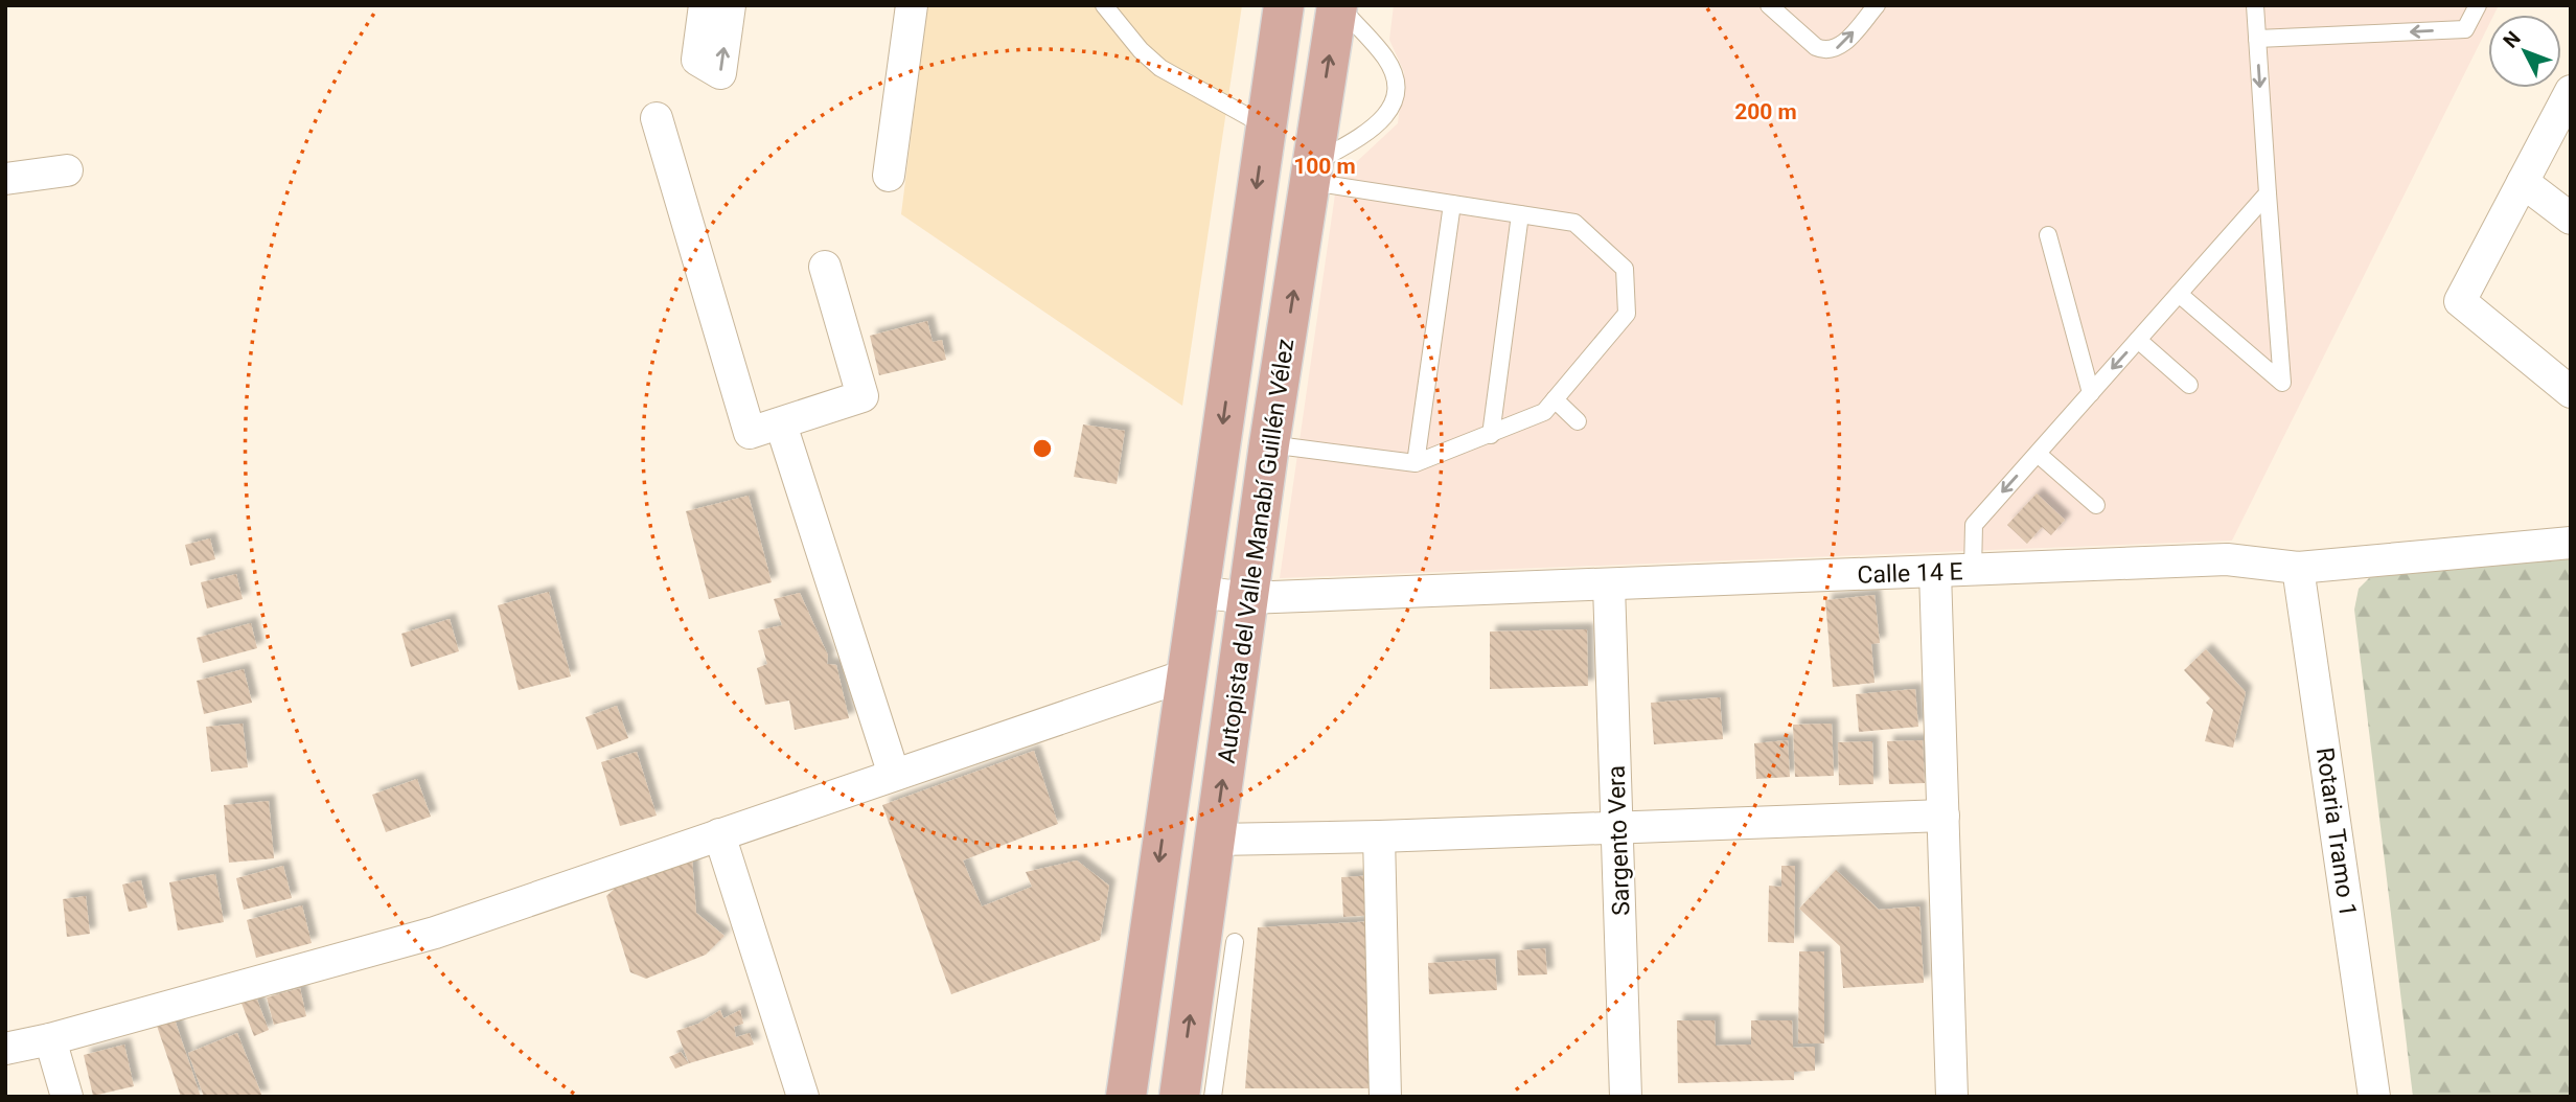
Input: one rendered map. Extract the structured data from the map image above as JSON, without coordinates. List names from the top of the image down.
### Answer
{
  "streets": {
    "main road": ["Autopista del Valle Manabí Guillén Vélez"],
    "street": ["Calle 14 E", "Rotaria Tramo 1", "Sargento Vera"]
  },
  "crossings": [
    ["Autopista del Valle Manabí Guillén Vélez", "Calle 14 E"],
    ["Calle 14 E", "Rotaria Tramo 1"],
    ["Calle 14 E", "Sargento Vera"]
  ],
  "north": "top left",
  "rings": ["200 m", "100 m"]
}
